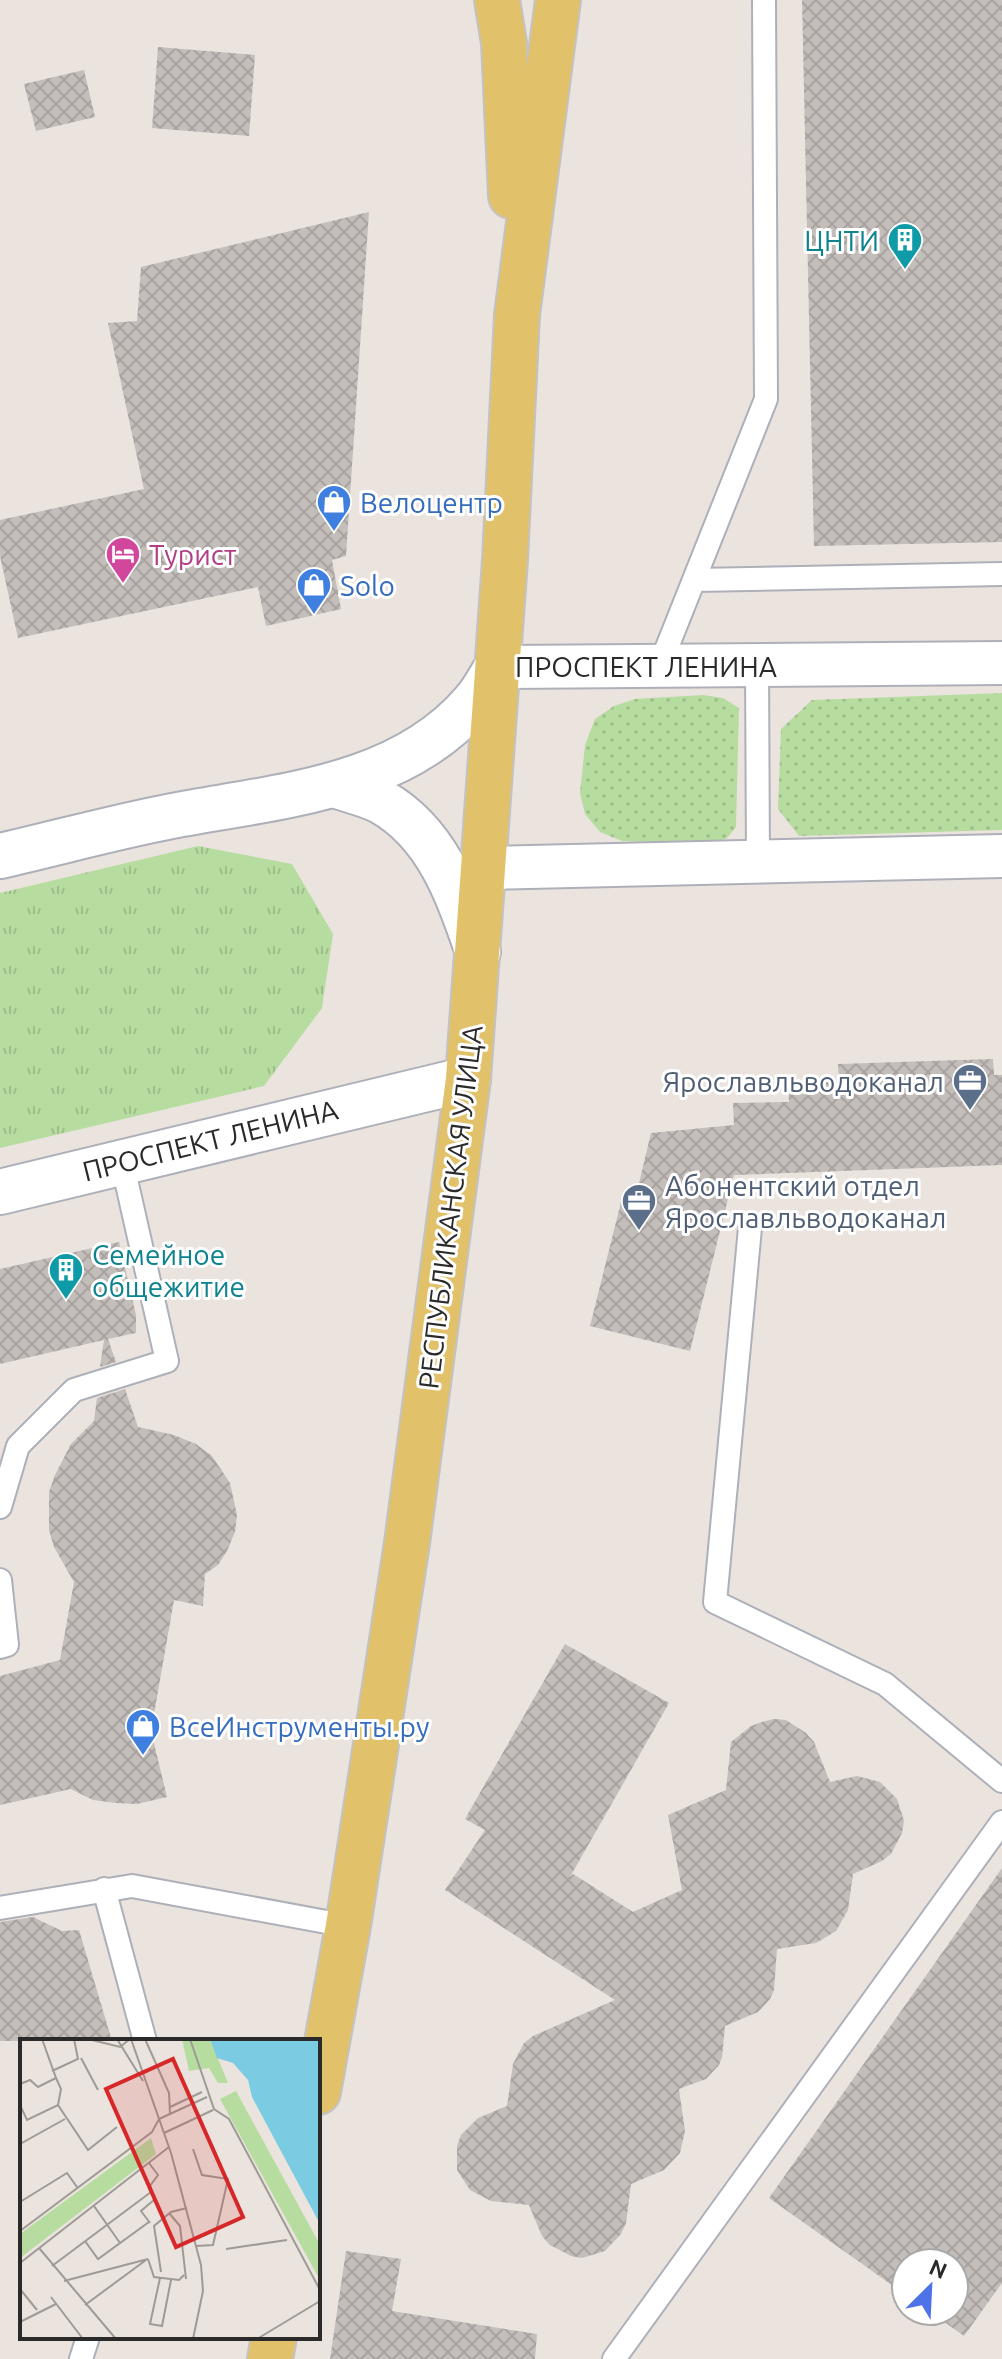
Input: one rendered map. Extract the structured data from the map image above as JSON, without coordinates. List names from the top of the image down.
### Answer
{
  "streets": {
    "main road": ["ПРОСПЕКТ ЛЕНИНА", "РЕСПУБЛИКАНСКАЯ УЛИЦА"]
  },
  "crossings": [
    ["ПРОСПЕКТ ЛЕНИНА", "РЕСПУБЛИКАНСКАЯ УЛИЦА"]
  ],
  "places": {
    "building": ["ЦНТИ", "Семейное общежитие"],
    "shop": ["Велоцентр", "Solo", "ВсеИнструменты.ру"],
    "hotel": ["Турист"],
    "office": ["Ярославльводоканал", "Абонентский отдел Ярославльводоканал"]
  },
  "north": "top right"
}
